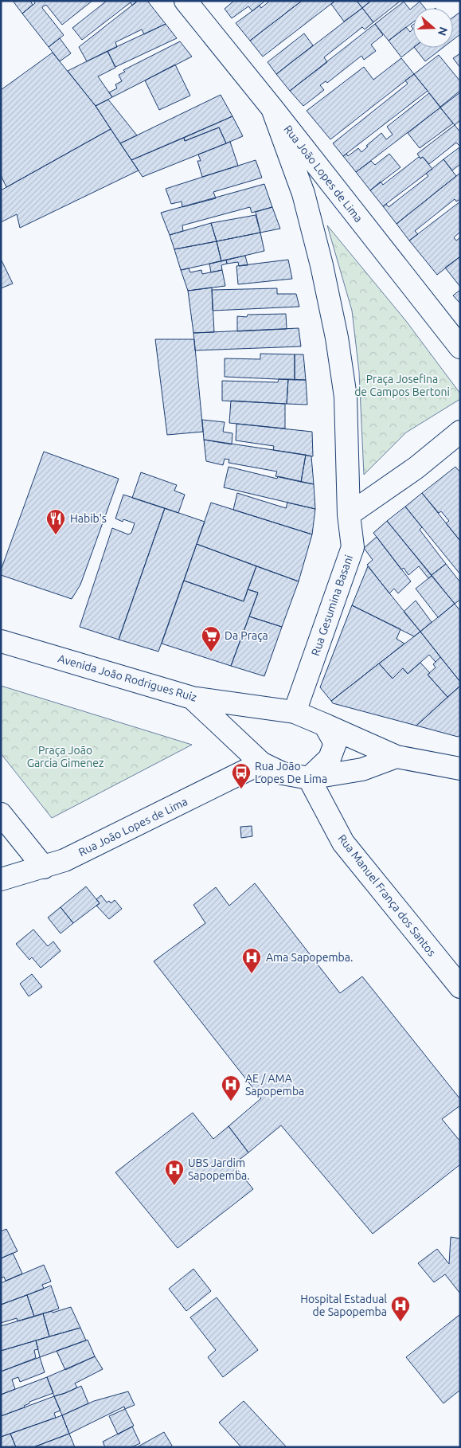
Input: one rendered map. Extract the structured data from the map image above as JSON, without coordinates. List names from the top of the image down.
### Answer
{
  "streets": {
    "street": [
      "Rua João Lopes de Lima",
      "Rua Gesumina Basani",
      "Avenida João Rodrigues Ruiz",
      "Rua Manuel França dos Santos"
    ]
  },
  "crossings": [
    ["Rua Gesumina Basani", "Avenida João Rodrigues Ruiz"]
  ],
  "parks": ["Praça Josefina de Campos Bertoni", "Praça João Garcia Gimenez"],
  "places": {
    "restaurant": ["Habib's"],
    "supermarket": ["Da Praça"],
    "bus stop": ["Rua João Lopes De Lima"],
    "hospital": [
      "Ama Sapopemba.",
      "AE / AMA Sapopemba",
      "UBS Jardim Sapopemba.",
      "Hospital Estadual de Sapopemba"
    ]
  },
  "north": "right"
}
